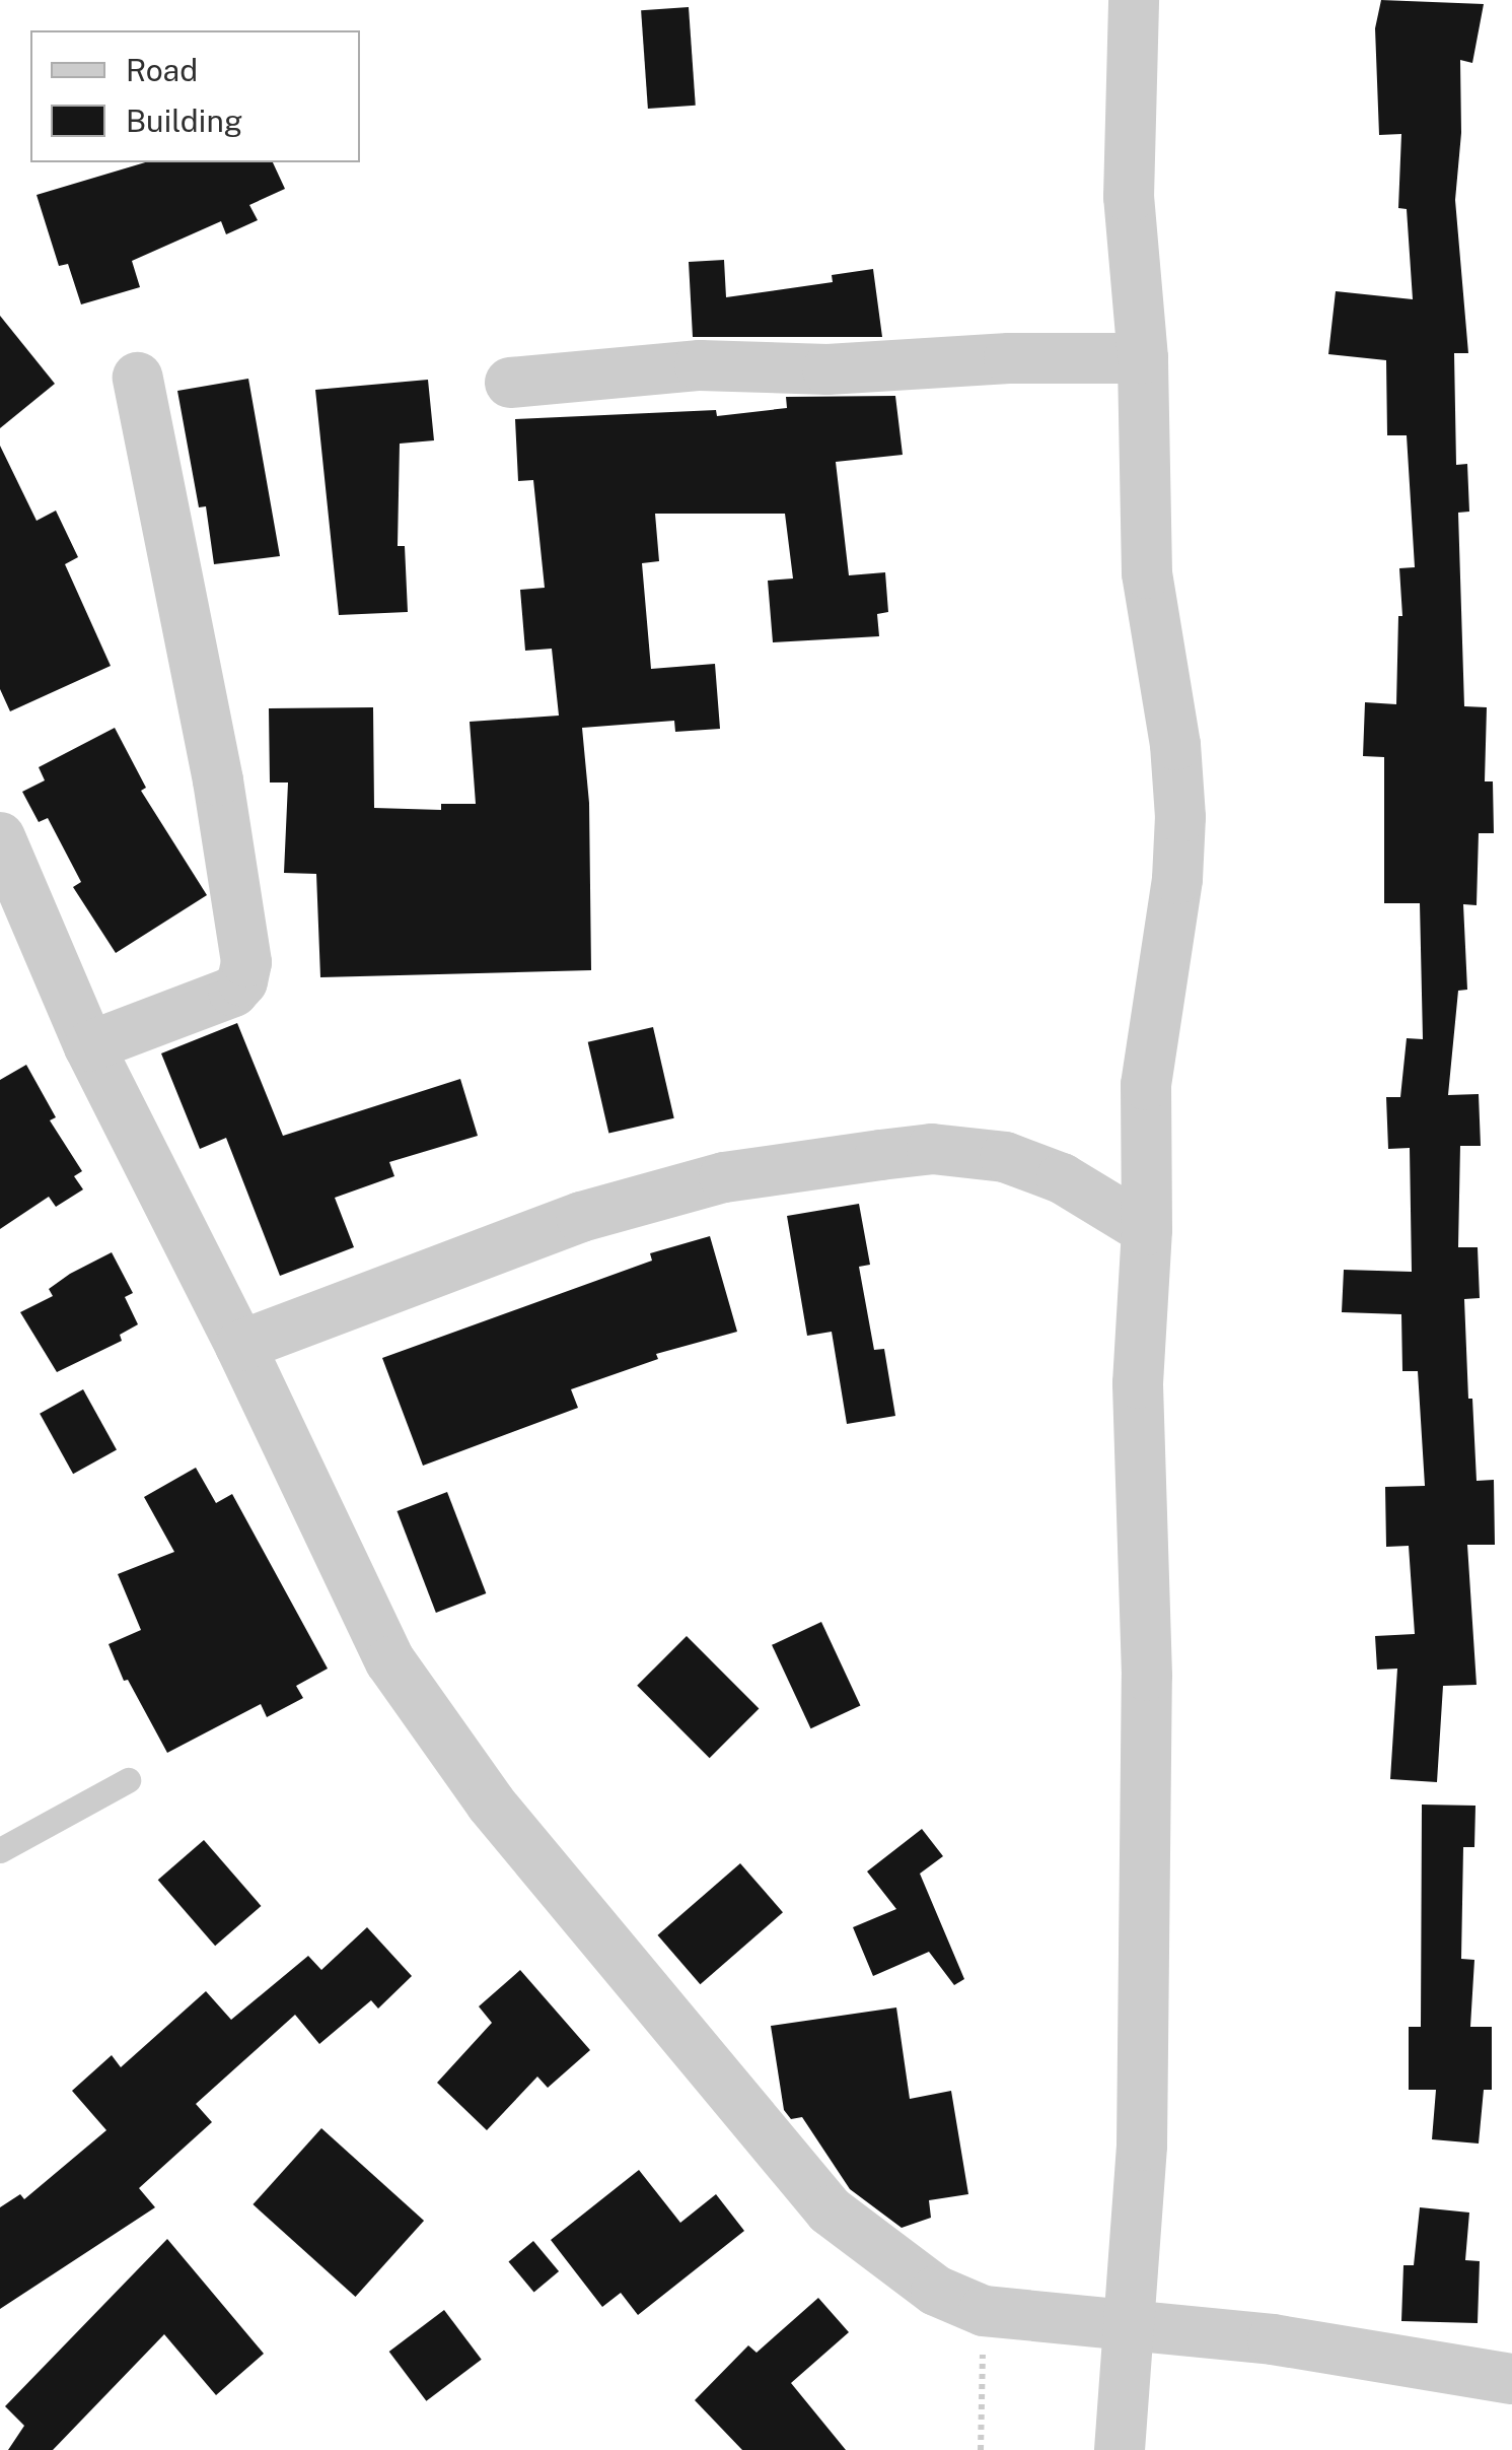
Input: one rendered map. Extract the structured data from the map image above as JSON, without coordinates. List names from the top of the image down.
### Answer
{
  "legend": ["Road", "Building"]
}
